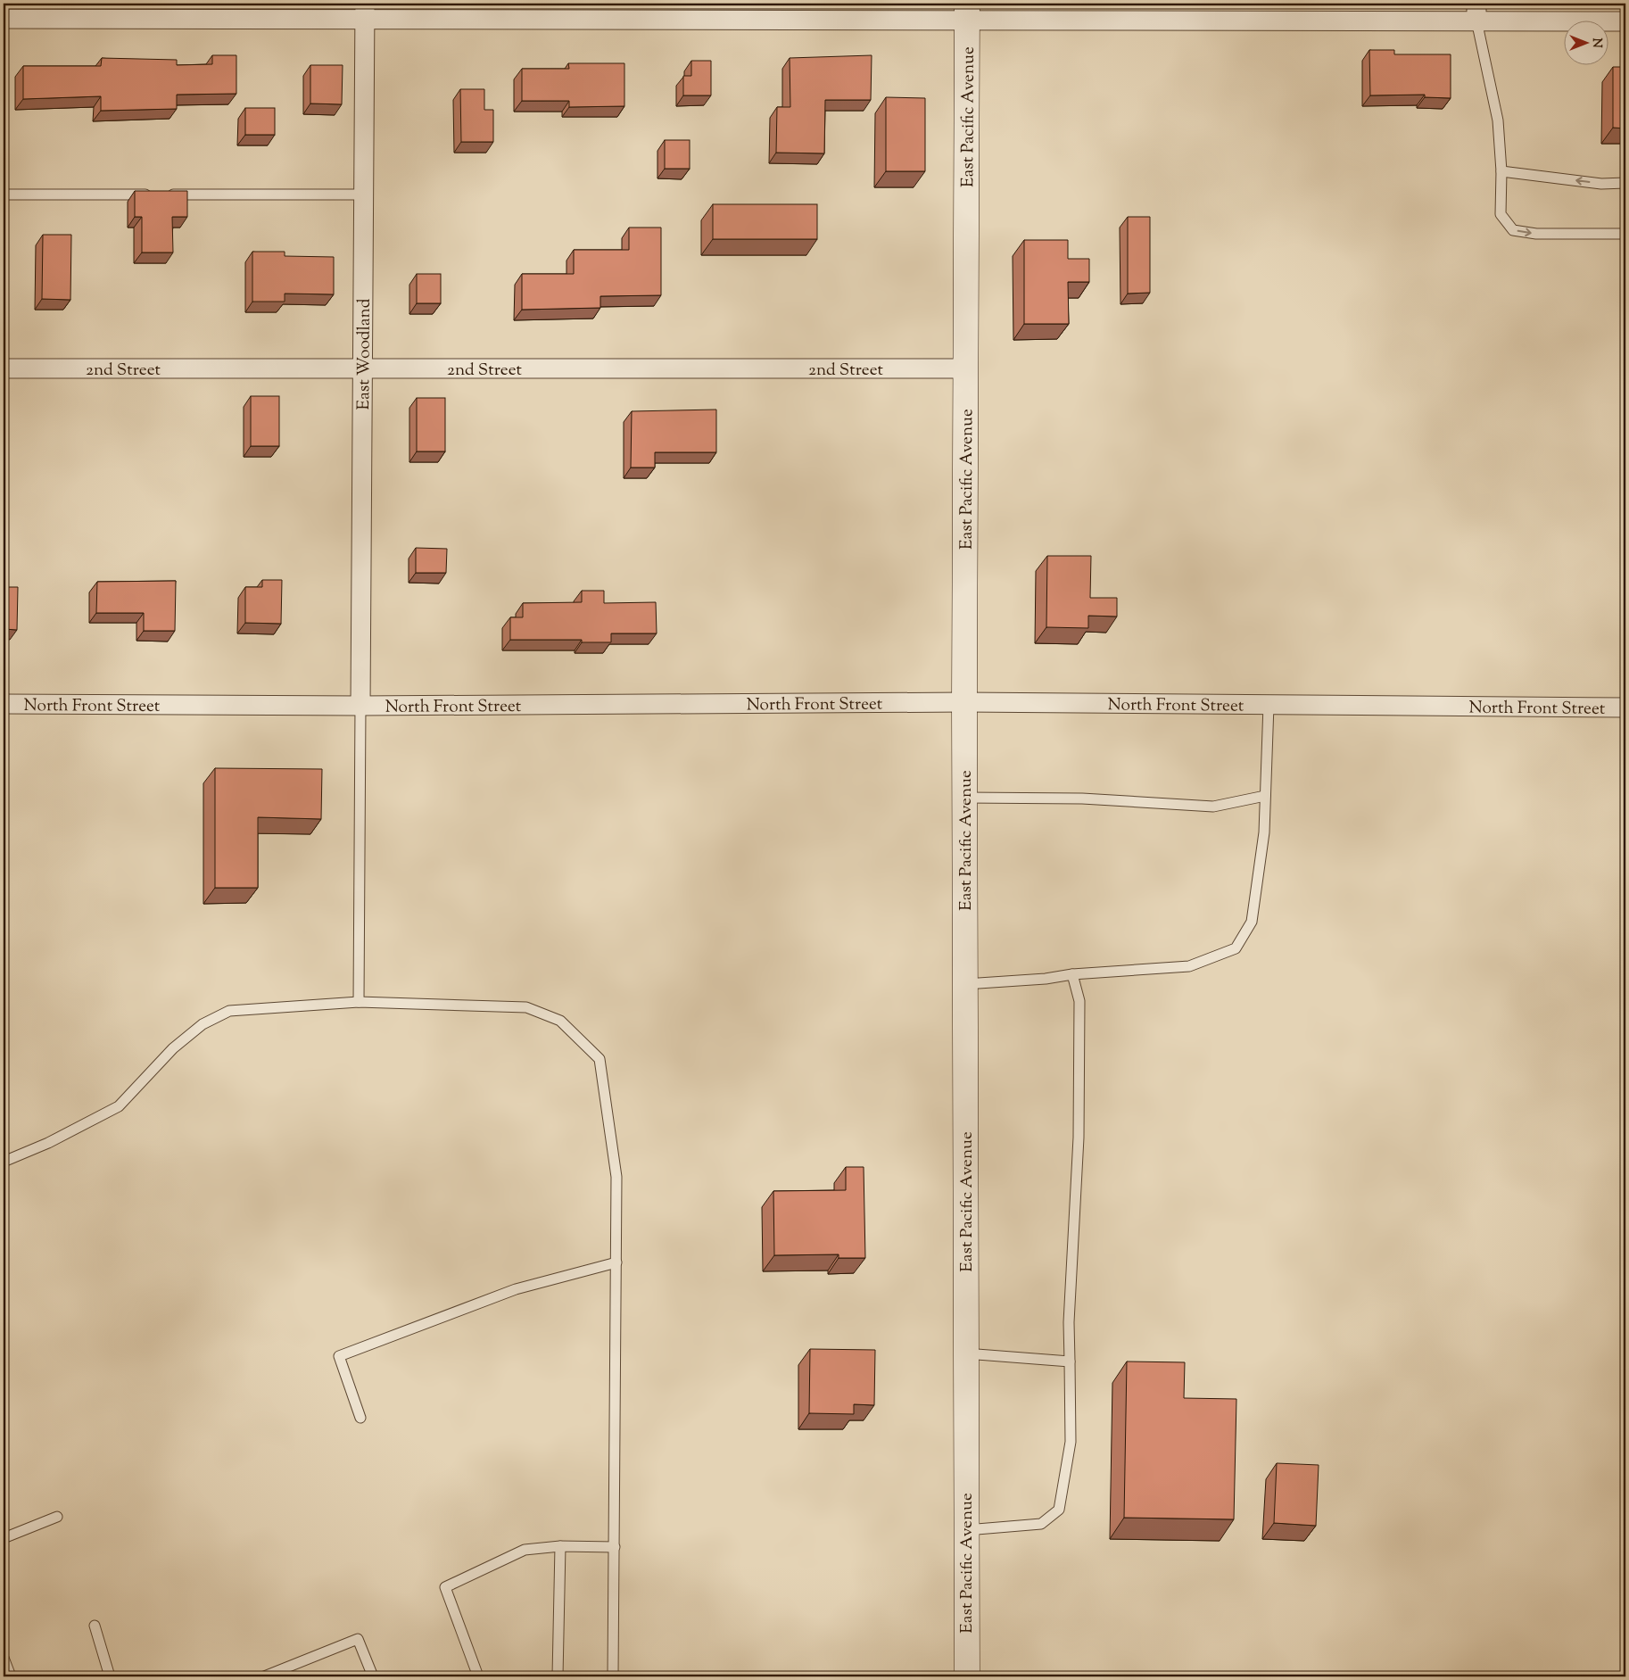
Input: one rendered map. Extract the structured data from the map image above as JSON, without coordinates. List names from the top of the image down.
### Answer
{
  "streets": {
    "main road": ["East Pacific Avenue"],
    "street": ["East Woodland", "2nd Street", "North Front Street"]
  },
  "crossings": [
    ["East Pacific Avenue", "2nd Street"],
    ["East Pacific Avenue", "North Front Street"],
    ["East Woodland", "2nd Street"],
    ["East Woodland", "North Front Street"]
  ],
  "north": "right"
}
